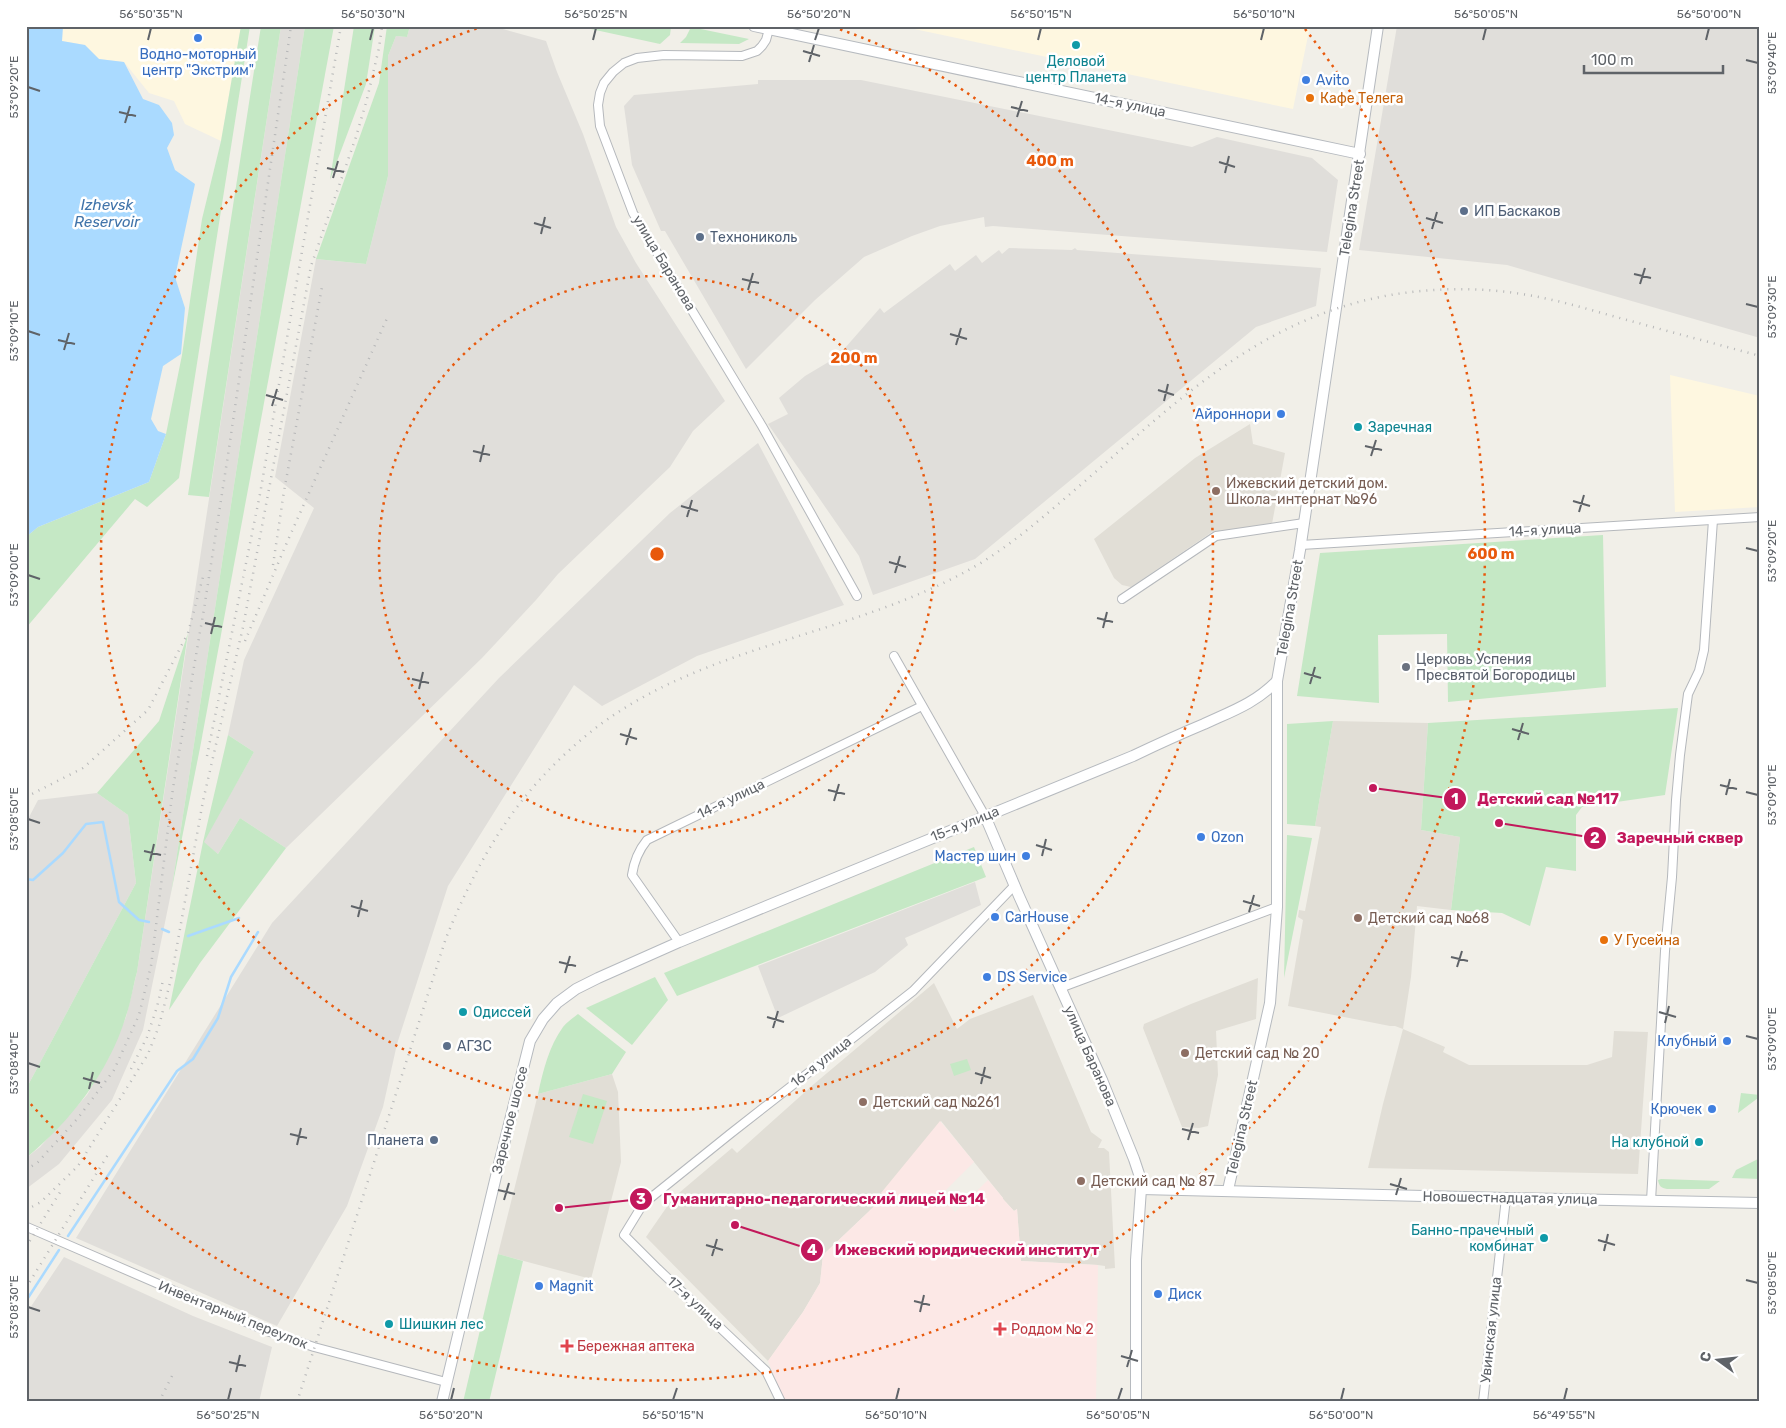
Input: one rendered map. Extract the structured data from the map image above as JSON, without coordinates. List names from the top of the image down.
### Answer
{
  "streets": {
    "main road": [
      "14-я улица",
      "Telegina Street",
      "улица Баранова",
      "15-я улица",
      "Заречное шоссе",
      "Новошестнадцатая улица"
    ],
    "street": [
      "16-я улица",
      "17-я улица",
      "Инвентарный переулок",
      "Увинская улица"
    ]
  },
  "crossings": [
    ["14-я улица", "Telegina Street"],
    ["14-я улица", "улица Баранова"],
    ["14-я улица", "15-я улица"],
    ["Telegina Street", "15-я улица"],
    ["Telegina Street", "Новошестнадцатая улица"],
    ["улица Баранова", "15-я улица"],
    ["улица Баранова", "16-я улица"],
    ["улица Баранова", "Новошестнадцатая улица"],
    ["15-я улица", "Заречное шоссе"],
    ["16-я улица", "17-я улица"],
    ["Заречное шоссе", "Инвентарный переулок"],
    ["Новошестнадцатая улица", "Увинская улица"]
  ],
  "water": ["Izhevsk Reservoir"],
  "places": {
    "other": [
      "Водно-моторный центр \"Экстрим\"",
      "Деловой центр Планета",
      "Avito",
      "Кафе Телега",
      "ИП Баскаков",
      "Технониколь",
      "Айроннори",
      "Заречная",
      "Ижевский детский дом. Школа-интернат №96",
      "Церковь Успения Пресвятой Богородицы",
      "Детский сад №117",
      "Заречный сквер",
      "Ozon",
      "Мастер шин",
      "CarHouse",
      "Детский сад №68",
      "У Гусейна",
      "DS Service",
      "Одиссей",
      "Клубный",
      "АГЗС",
      "Детский сад № 20",
      "Детский сад №261",
      "Крючек",
      "Планета",
      "На клубной",
      "Детский сад № 87",
      "Гуманитарно-педагогический лицей №14",
      "Ижевский юридический институт",
      "Банно-прачечный комбинат",
      "Magnit",
      "Диск",
      "Шишкин лес"
    ],
    "health": ["Роддом № 2", "Бережная аптека"]
  },
  "scale_bar": "100 m",
  "north": "left",
  "coordinates": [
    "56°50'35\"N",
    "56°50'30\"N",
    "56°50'25\"N",
    "56°50'20\"N",
    "56°50'15\"N",
    "56°50'10\"N",
    "56°50'05\"N",
    "56°50'00\"N",
    "53°09'40\"E",
    "53°09'20\"E",
    "53°09'30\"E",
    "53°09'10\"E",
    "53°09'00\"E",
    "53°08'50\"E",
    "53°08'40\"E",
    "53°08'30\"E",
    "56°49'55\"N"
  ],
  "rings": ["400 m", "200 m", "600 m"]
}
